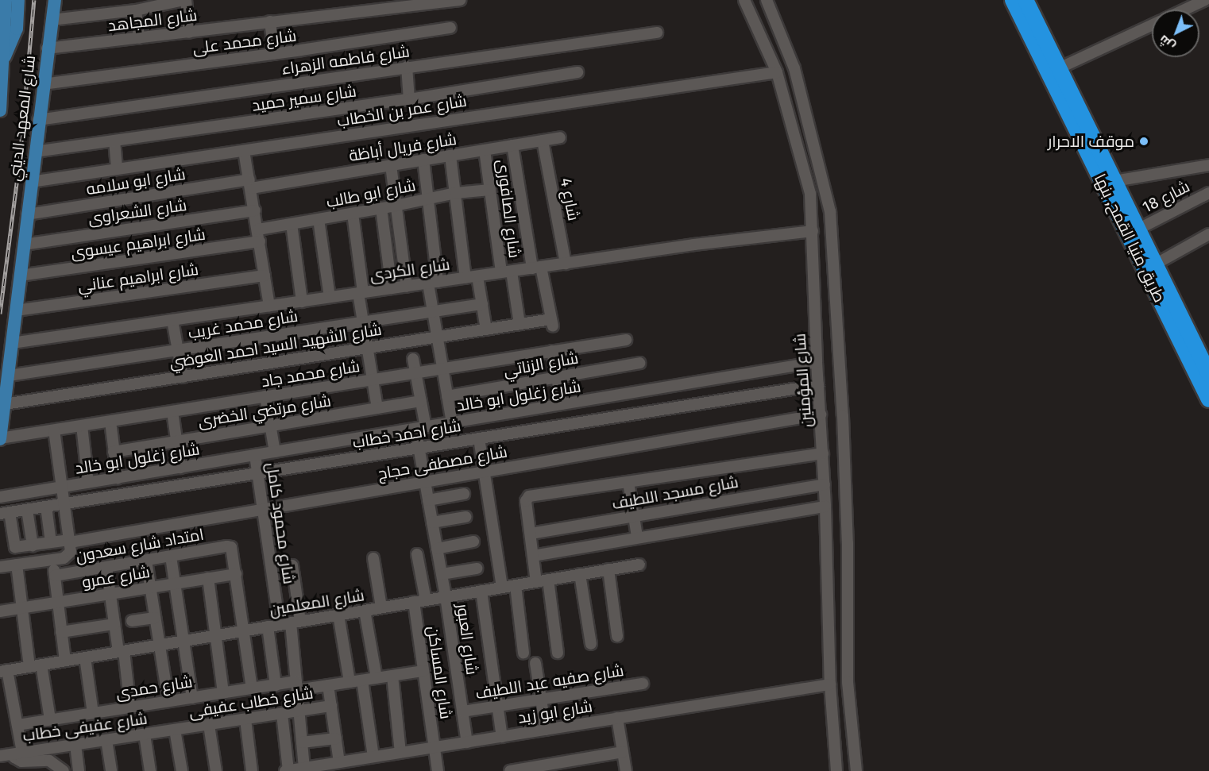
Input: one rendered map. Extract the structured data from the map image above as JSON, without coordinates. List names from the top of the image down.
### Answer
{
  "streets": {
    "highway": ["طريق منيا القمح, بنها"],
    "main road": ["شارع المعهد الديني"],
    "street": [
      "شارع المجاهد",
      "شارع محمد على",
      "شارع فاطمه الزهراء",
      "شارع سمير حميد",
      "شارع عمر بن الخطاب",
      "شارع فريال أباظة",
      "شارع ابو سلامه",
      "شارع ابو طالب",
      "شارع 18",
      "شارع 4",
      "شارع الصافورى",
      "شارع الشعراوى",
      "شارع ابراهيم عيسوى",
      "شارع الكردى",
      "شارع ابراهيم عناني",
      "شارع محمد غريب",
      "شارع الشهيد السيد احمد العوضي",
      "شارع الزناتي",
      "شارع محمد جاد",
      "شارع المؤمنين",
      "شارع زغلول ابو خالد",
      "شارع مرتضي الخضرى",
      "شارع احمد خطاب",
      "شارع مصطفى حجاج",
      "شارع مسجد اللطيف",
      "شارع محمود كامل",
      "امتداد شارع سعدون",
      "شارع عمرو",
      "شارع المعلمين",
      "شارع العبور",
      "شارع المساكن",
      "شارع صفيه عبد اللطيف",
      "شارع حمدى",
      "شارع خطاب عفيفى",
      "شارع ابو زيد",
      "شارع عفيفى خطاب"
    ]
  },
  "crossings": [
    ["شارع المجاهد", "شارع المعهد الديني"],
    ["شارع محمد على", "شارع المعهد الديني"],
    ["شارع فاطمه الزهراء", "شارع المعهد الديني"],
    ["شارع سمير حميد", "شارع المعهد الديني"],
    ["شارع عمر بن الخطاب", "شارع المعهد الديني"],
    ["شارع عمر بن الخطاب", "شارع المؤمنين"],
    ["شارع المعهد الديني", "شارع ابو سلامه"],
    ["شارع المعهد الديني", "شارع الشعراوى"],
    ["شارع المعهد الديني", "شارع ابراهيم عيسوى"],
    ["شارع المعهد الديني", "شارع الكردى"],
    ["شارع المعهد الديني", "شارع ابراهيم عناني"],
    ["شارع المعهد الديني", "شارع محمد غريب"],
    ["شارع المعهد الديني", "شارع الشهيد السيد احمد العوضي"],
    ["شارع المعهد الديني", "شارع محمد جاد"],
    ["شارع فريال أباظة", "شارع ابو سلامه"],
    ["شارع فريال أباظة", "شارع 4"],
    ["شارع فريال أباظة", "شارع الصافورى"],
    ["شارع ابو طالب", "شارع الصافورى"],
    ["شارع 18", "طريق منيا القمح, بنها"],
    ["شارع 4", "شارع الكردى"],
    ["شارع الصافورى", "شارع الكردى"],
    ["شارع الصافورى", "شارع الشهيد السيد احمد العوضي"],
    ["شارع الكردى", "شارع الشهيد السيد احمد العوضي"],
    ["شارع الكردى", "شارع المؤمنين"],
    ["شارع محمد جاد", "شارع العبور"],
    ["شارع المؤمنين", "شارع زغلول ابو خالد"],
    ["شارع المؤمنين", "شارع احمد خطاب"],
    ["شارع المؤمنين", "شارع مصطفى حجاج"],
    ["شارع المؤمنين", "شارع مسجد اللطيف"],
    ["شارع المؤمنين", "شارع ابو زيد"],
    ["شارع زغلول ابو خالد", "شارع محمود كامل"],
    ["شارع زغلول ابو خالد", "شارع العبور"],
    ["شارع مرتضي الخضرى", "شارع العبور"],
    ["شارع احمد خطاب", "شارع محمود كامل"],
    ["شارع احمد خطاب", "شارع العبور"],
    ["شارع مصطفى حجاج", "شارع محمود كامل"],
    ["شارع مصطفى حجاج", "شارع العبور"],
    ["شارع محمود كامل", "شارع المعلمين"],
    ["امتداد شارع سعدون", "شارع عمرو"],
    ["شارع المعلمين", "شارع العبور"],
    ["شارع المعلمين", "شارع المساكن"],
    ["شارع العبور", "شارع صفيه عبد اللطيف"],
    ["شارع العبور", "شارع ابو زيد"],
    ["شارع المساكن", "شارع حمدى"],
    ["شارع المساكن", "شارع ابو زيد"],
    ["شارع خطاب عفيفى", "شارع عفيفى خطاب"]
  ],
  "places": ["موقف الاحرار"],
  "north": "bottom left"
}
